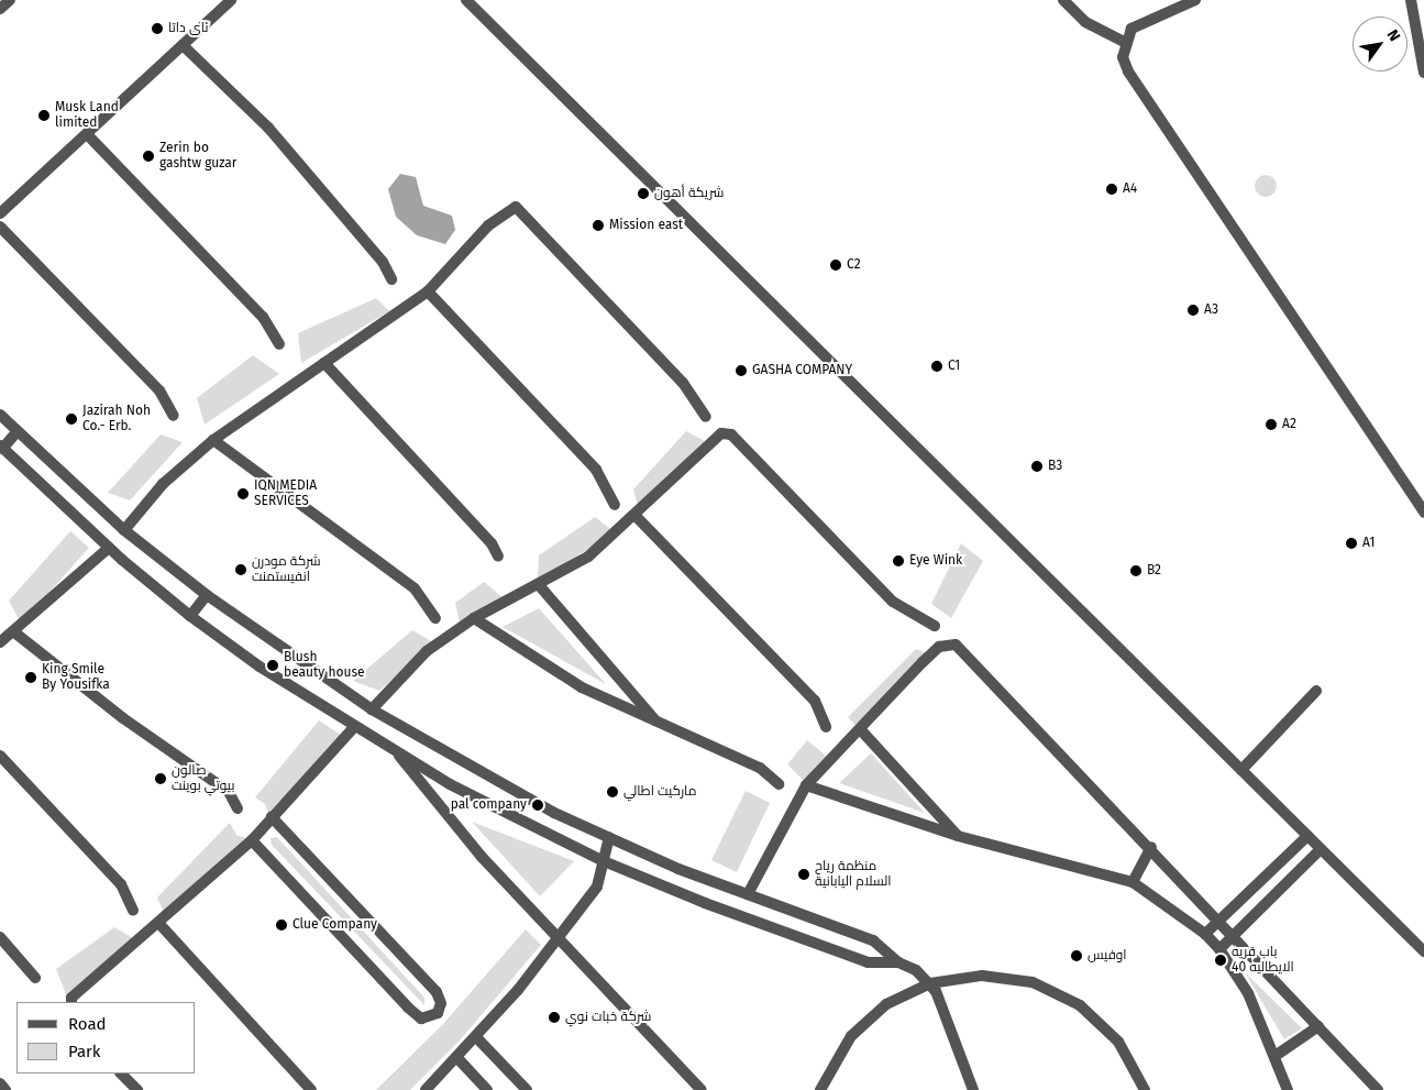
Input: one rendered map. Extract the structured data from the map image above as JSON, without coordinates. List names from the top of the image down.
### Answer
{
  "places": [
    "ئای داتا",
    "Musk Land limited",
    "Zerin bo gashtw guzar",
    "A4",
    "شريكة أهون",
    "Mission east",
    "C2",
    "A3",
    "C1",
    "GASHA COMPANY",
    "Jazirah Noh Co.- Erb.",
    "A2",
    "B3",
    "IQN MEDIA SERVICES",
    "A1",
    "Eye Wink",
    "شركة مودرن انفيستمنت",
    "B2",
    "Blush beauty house",
    "King Smile By Yousifka",
    "صالون بيوتي بوينت",
    "ماركيت اطالي",
    "pal company",
    "منظمة رياح السلام اليابانية",
    "Clue Company",
    "اوفيس",
    "باب قريه الايطاليه 40",
    "شركة خبات نوي"
  ],
  "legend": ["Road", "Park"],
  "north": "top right"
}
